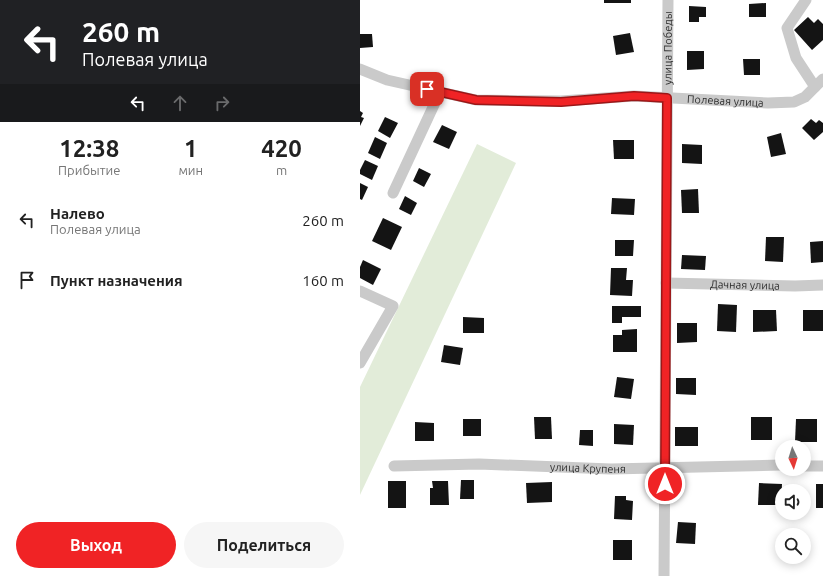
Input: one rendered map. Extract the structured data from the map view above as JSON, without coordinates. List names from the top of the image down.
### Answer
{
  "streets": {
    "street": [
      "улица Победы",
      "Полевая улица",
      "Дачная улица",
      "улица Крупеня"
    ]
  },
  "crossings": [
    ["улица Победы", "Полевая улица"],
    ["улица Победы", "Дачная улица"],
    ["улица Победы", "улица Крупеня"]
  ],
  "north": "bottom",
  "page": {
    "turn": ["260 m", "Полевая улица"],
    "eta": [
      "12:38",
      "Прибытие",
      "1",
      "мин",
      "420",
      "m"
    ],
    "list": [
      {
        "name": "Налево",
        "note": "Полевая улица",
        "value": "260 m"
      },
      {
        "name": "Пункт назначения",
        "value": "160 m"
      }
    ],
    "buttons": ["Выход", "Поделиться"]
  }
}
